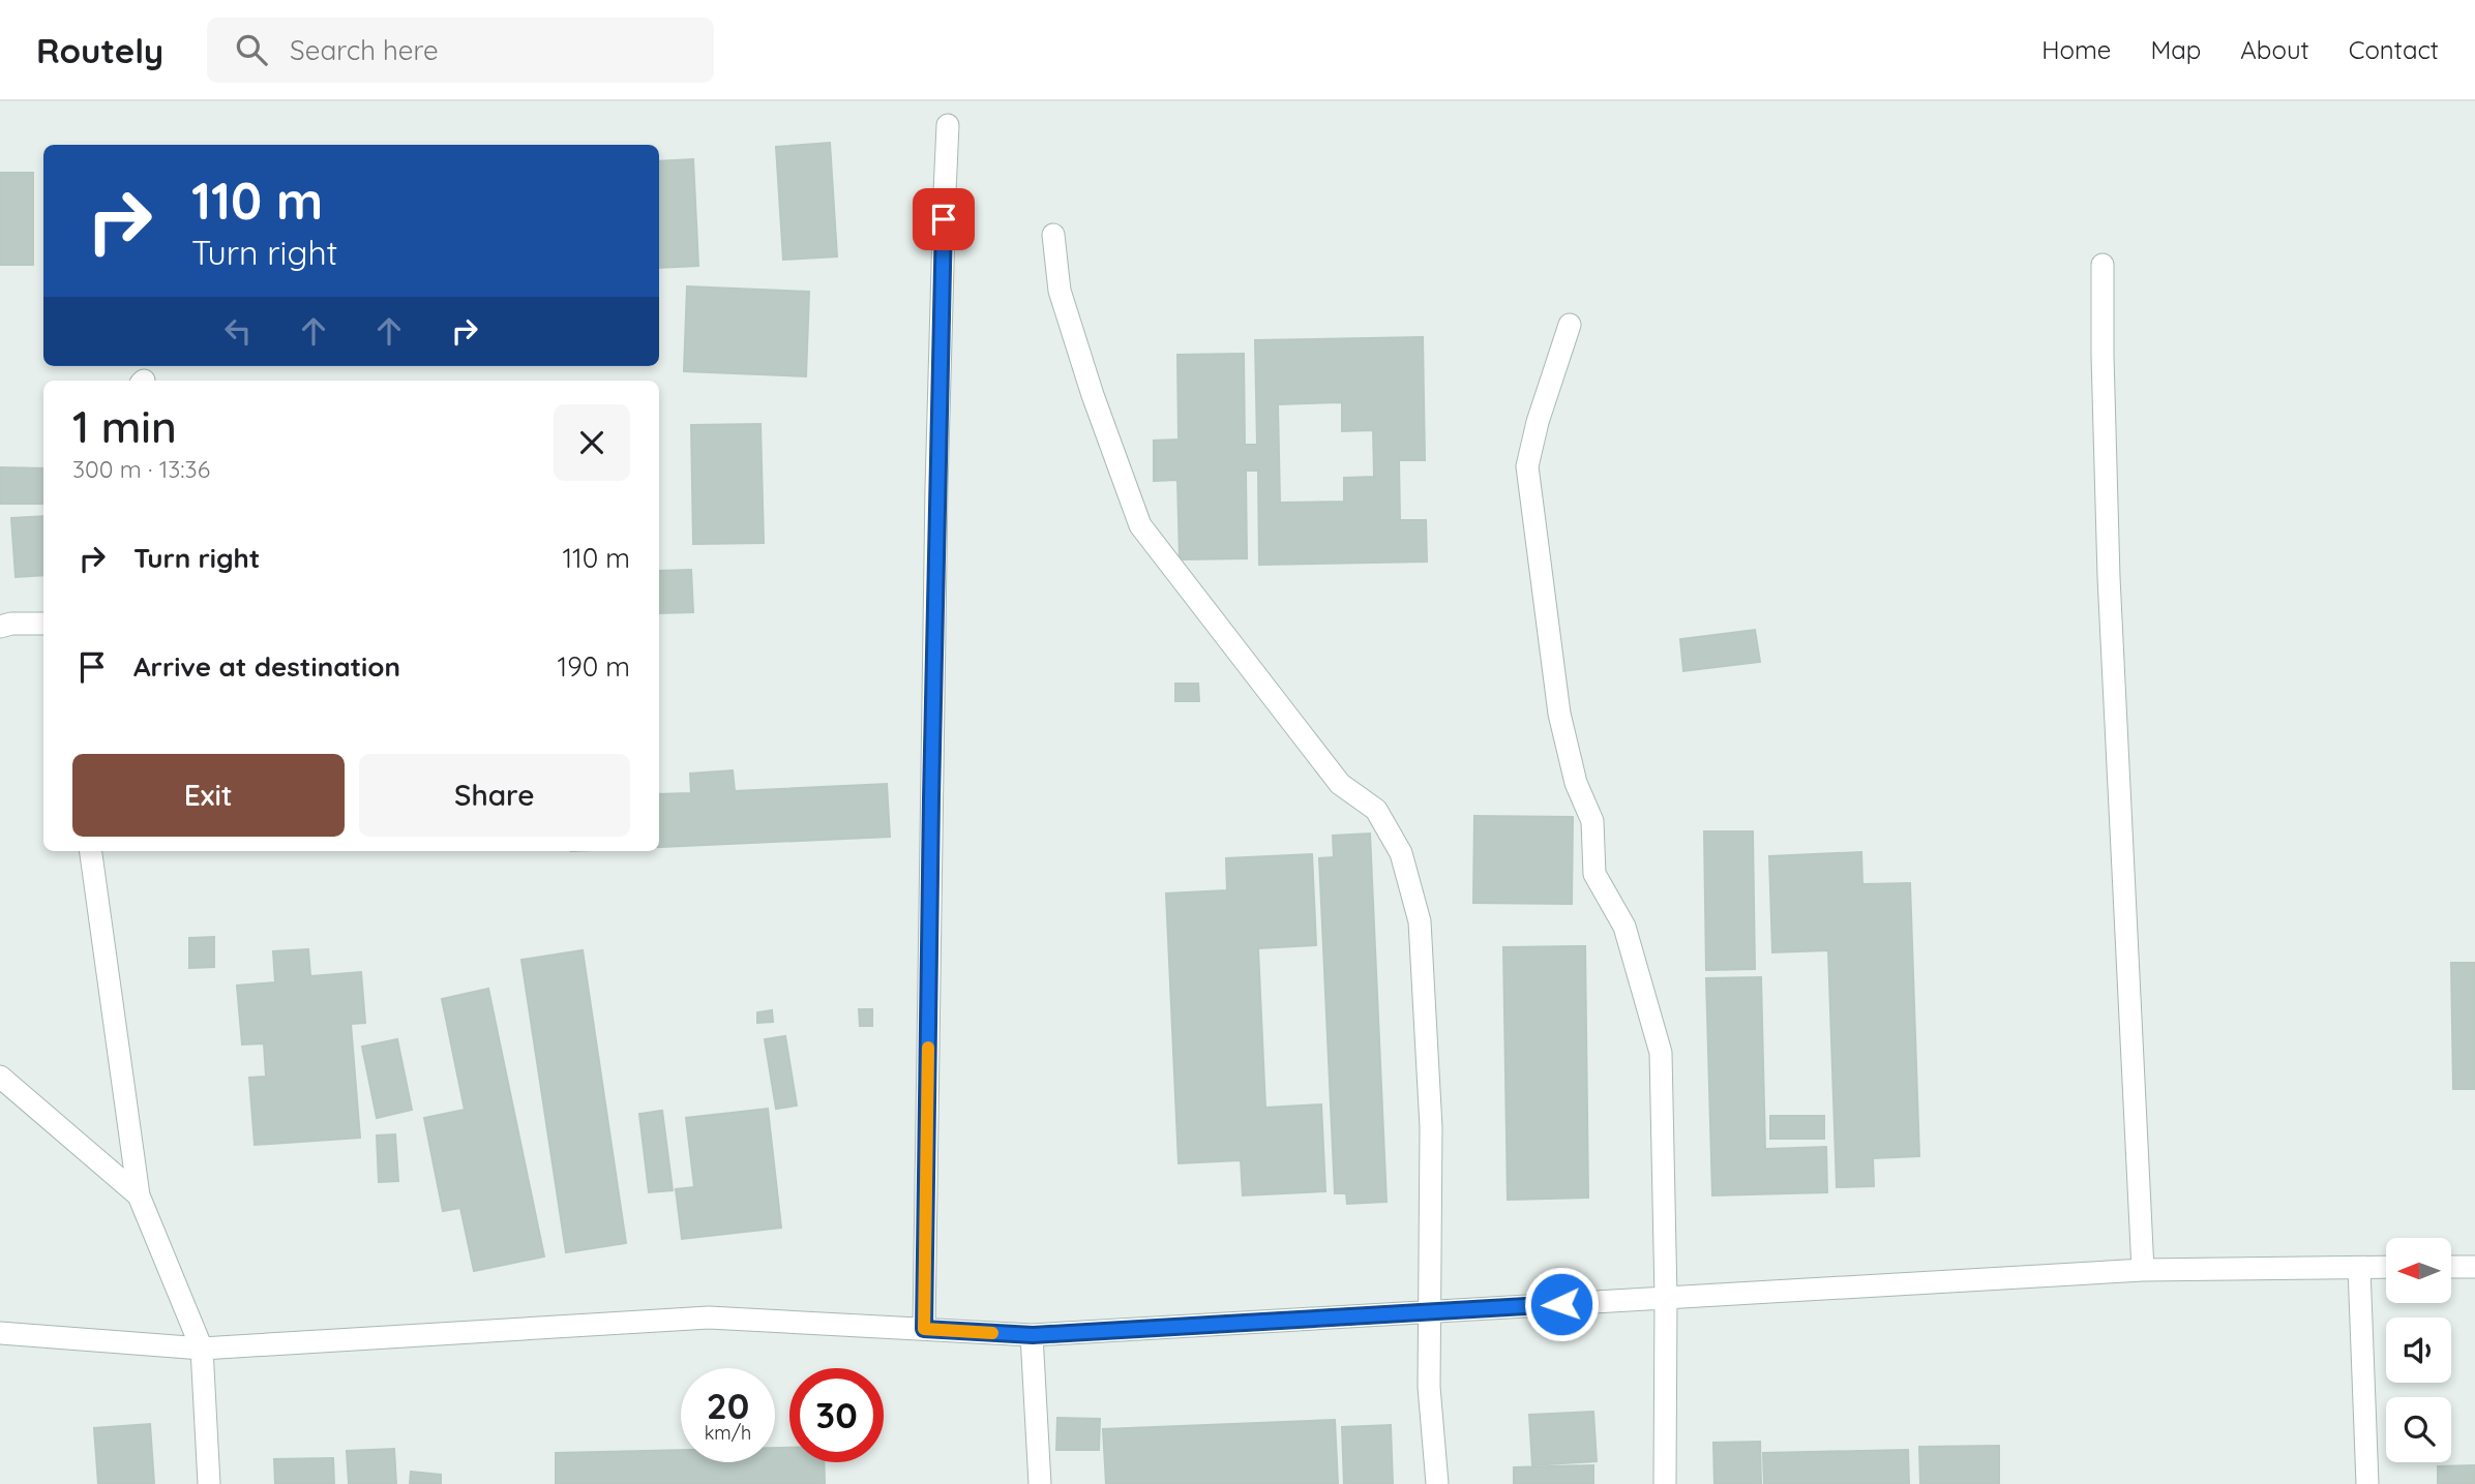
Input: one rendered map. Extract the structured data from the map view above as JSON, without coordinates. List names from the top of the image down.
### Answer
{
  "north": "left",
  "page": {
    "header": "Routely",
    "search": "Search here",
    "nav": [
      "Home",
      "Map",
      "About",
      "Contact"
    ],
    "turn": ["110 m", "Turn right"],
    "heading": ["1 min", "300 m · 13:36"],
    "list": [
      {
        "name": "Turn right",
        "value": "110 m"
      },
      {
        "name": "Arrive at destination",
        "value": "190 m"
      }
    ],
    "buttons": ["Exit", "Share"],
    "speed": "20 km/h",
    "limit": "30"
  }
}
